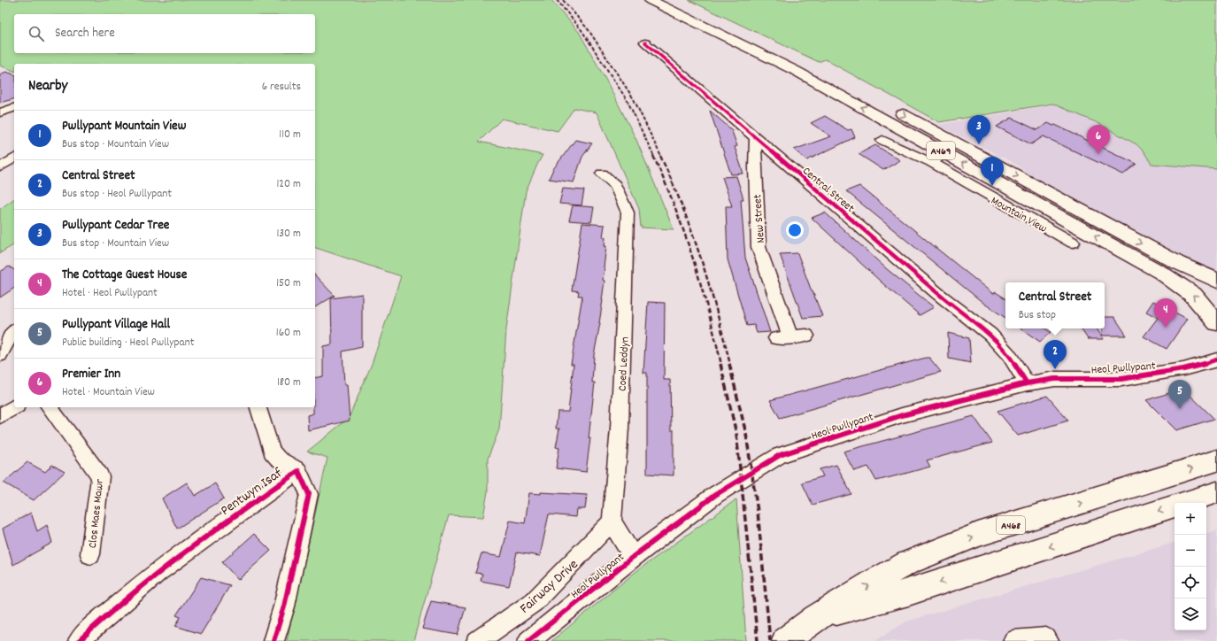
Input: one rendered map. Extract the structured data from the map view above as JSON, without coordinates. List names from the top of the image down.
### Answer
{
  "streets": {
    "main road": ["A469", "A468"],
    "street": [
      "Central Street",
      "Mountain View",
      "New Street",
      "Coed Leddyn",
      "Heol Pwllypant",
      "Pentwyn Isaf",
      "Clos Maes Mawr",
      "Fairway Drive"
    ]
  },
  "crossings": [
    ["Central Street", "New Street"],
    ["Central Street", "Heol Pwllypant"],
    ["Coed Leddyn", "Fairway Drive"]
  ],
  "page": {
    "search": "Search here",
    "heading": ["Nearby", "6 results"],
    "list": [
      {
        "mark": "1",
        "name": "Pwllypant Mountain View",
        "note": "Bus stop · Mountain View",
        "value": "110 m"
      },
      {
        "mark": "2",
        "name": "Central Street",
        "note": "Bus stop · Heol Pwllypant",
        "value": "120 m"
      },
      {
        "mark": "3",
        "name": "Pwllypant Cedar Tree",
        "note": "Bus stop · Mountain View",
        "value": "130 m"
      },
      {
        "mark": "4",
        "name": "The Cottage Guest House",
        "note": "Hotel · Heol Pwllypant",
        "value": "150 m"
      },
      {
        "mark": "5",
        "name": "Pwllypant Village Hall",
        "note": "Public building · Heol Pwllypant",
        "value": "160 m"
      },
      {
        "mark": "6",
        "name": "Premier Inn",
        "note": "Hotel · Mountain View",
        "value": "180 m"
      }
    ],
    "pins": [
      "3",
      "6",
      "1",
      "4",
      "2",
      "5"
    ],
    "popup": ["Central Street", "Bus stop"],
    "map_buttons": ["+", "−"]
  }
}
